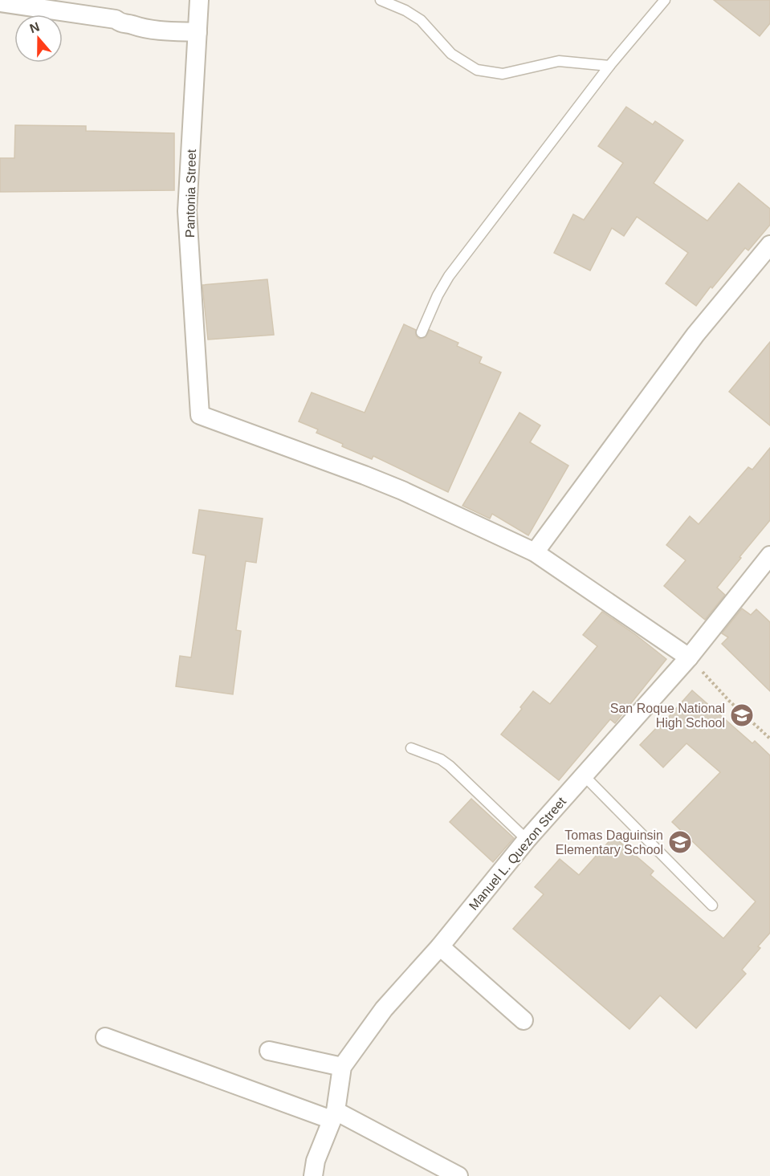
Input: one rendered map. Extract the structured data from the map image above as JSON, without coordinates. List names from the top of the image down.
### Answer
{
  "streets": {
    "street": ["Pantonia Street", "Manuel L. Quezon Street"]
  },
  "places": {
    "school or university": ["San Roque National High School", "Tomas Daguinsin Elementary School"]
  },
  "north": "top"
}
